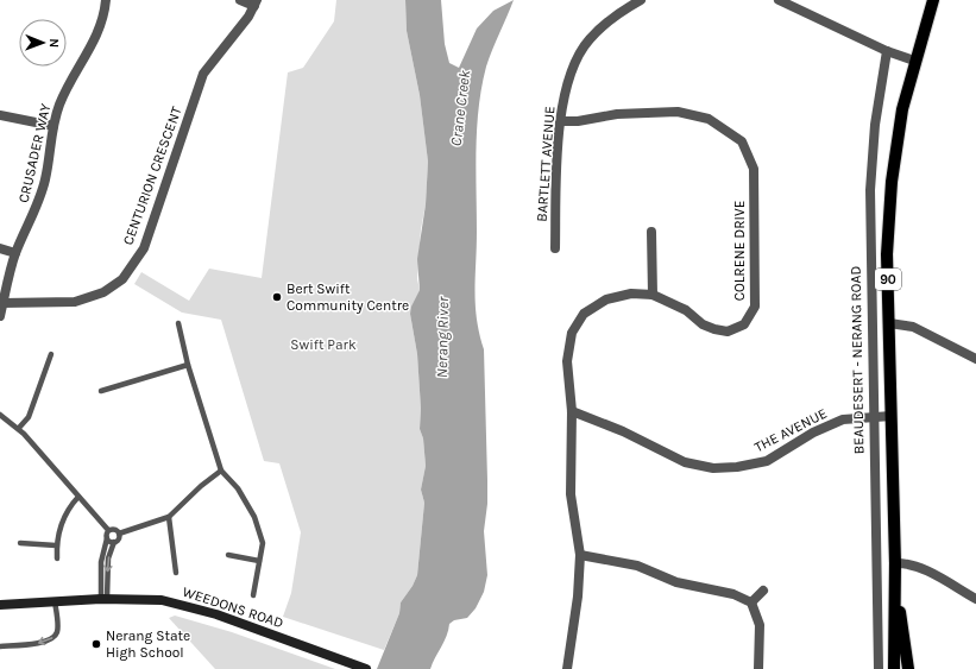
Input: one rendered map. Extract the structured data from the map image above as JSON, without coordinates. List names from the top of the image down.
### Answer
{
  "streets": {
    "main road": ["90"],
    "street": [
      "CRUSADER WAY",
      "BARTLETT AVENUE",
      "CENTURION CRESCENT",
      "COLRENE DRIVE",
      "BEAUDESERT - NERANG ROAD",
      "THE AVENUE",
      "WEEDONS ROAD"
    ]
  },
  "crossings": [
    ["CRUSADER WAY", "CENTURION CRESCENT"],
    ["BARTLETT AVENUE", "COLRENE DRIVE"],
    ["COLRENE DRIVE", "THE AVENUE"],
    ["90", "THE AVENUE"],
    ["BEAUDESERT - NERANG ROAD", "THE AVENUE"]
  ],
  "water": ["Crane Creek", "Nerang River"],
  "parks": ["Swift Park"],
  "places": ["Bert Swift Community Centre", "Nerang State High School"],
  "north": "right"
}
